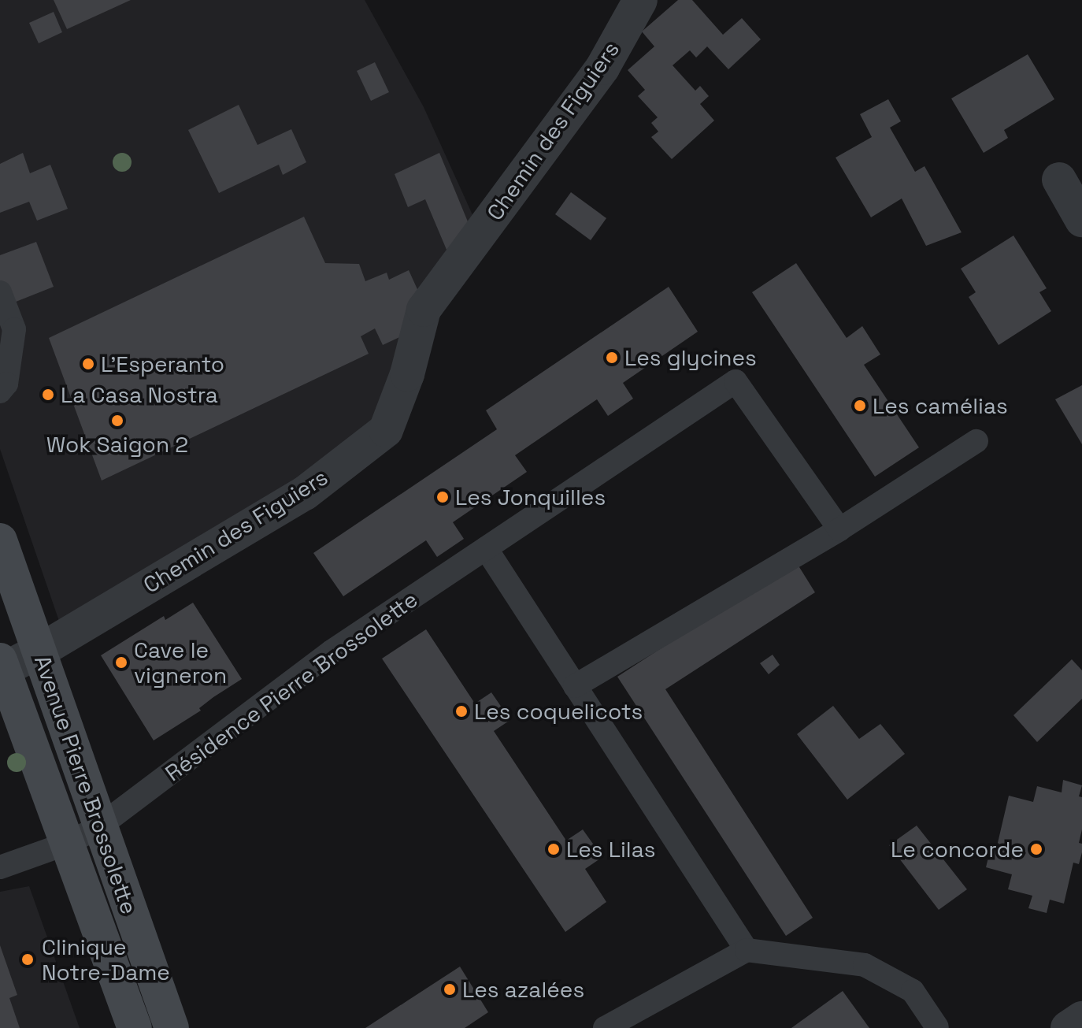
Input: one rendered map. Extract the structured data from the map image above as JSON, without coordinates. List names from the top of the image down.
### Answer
{
  "streets": {
    "main road": ["Avenue Pierre Brossolette"],
    "street": ["Chemin des Figuiers"],
    "lane": ["Résidence Pierre Brossolette"]
  },
  "crossings": [
    ["Chemin des Figuiers", "Avenue Pierre Brossolette"],
    ["Résidence Pierre Brossolette", "Avenue Pierre Brossolette"]
  ],
  "places": [
    "Les glycines",
    "L'Esperanto",
    "La Casa Nostra",
    "Les camélias",
    "Wok Saigon 2",
    "Les Jonquilles",
    "Cave le vigneron",
    "Les coquelicots",
    "Les Lilas",
    "Le concorde",
    "Clinique Notre-Dame",
    "Les azalées"
  ]
}
